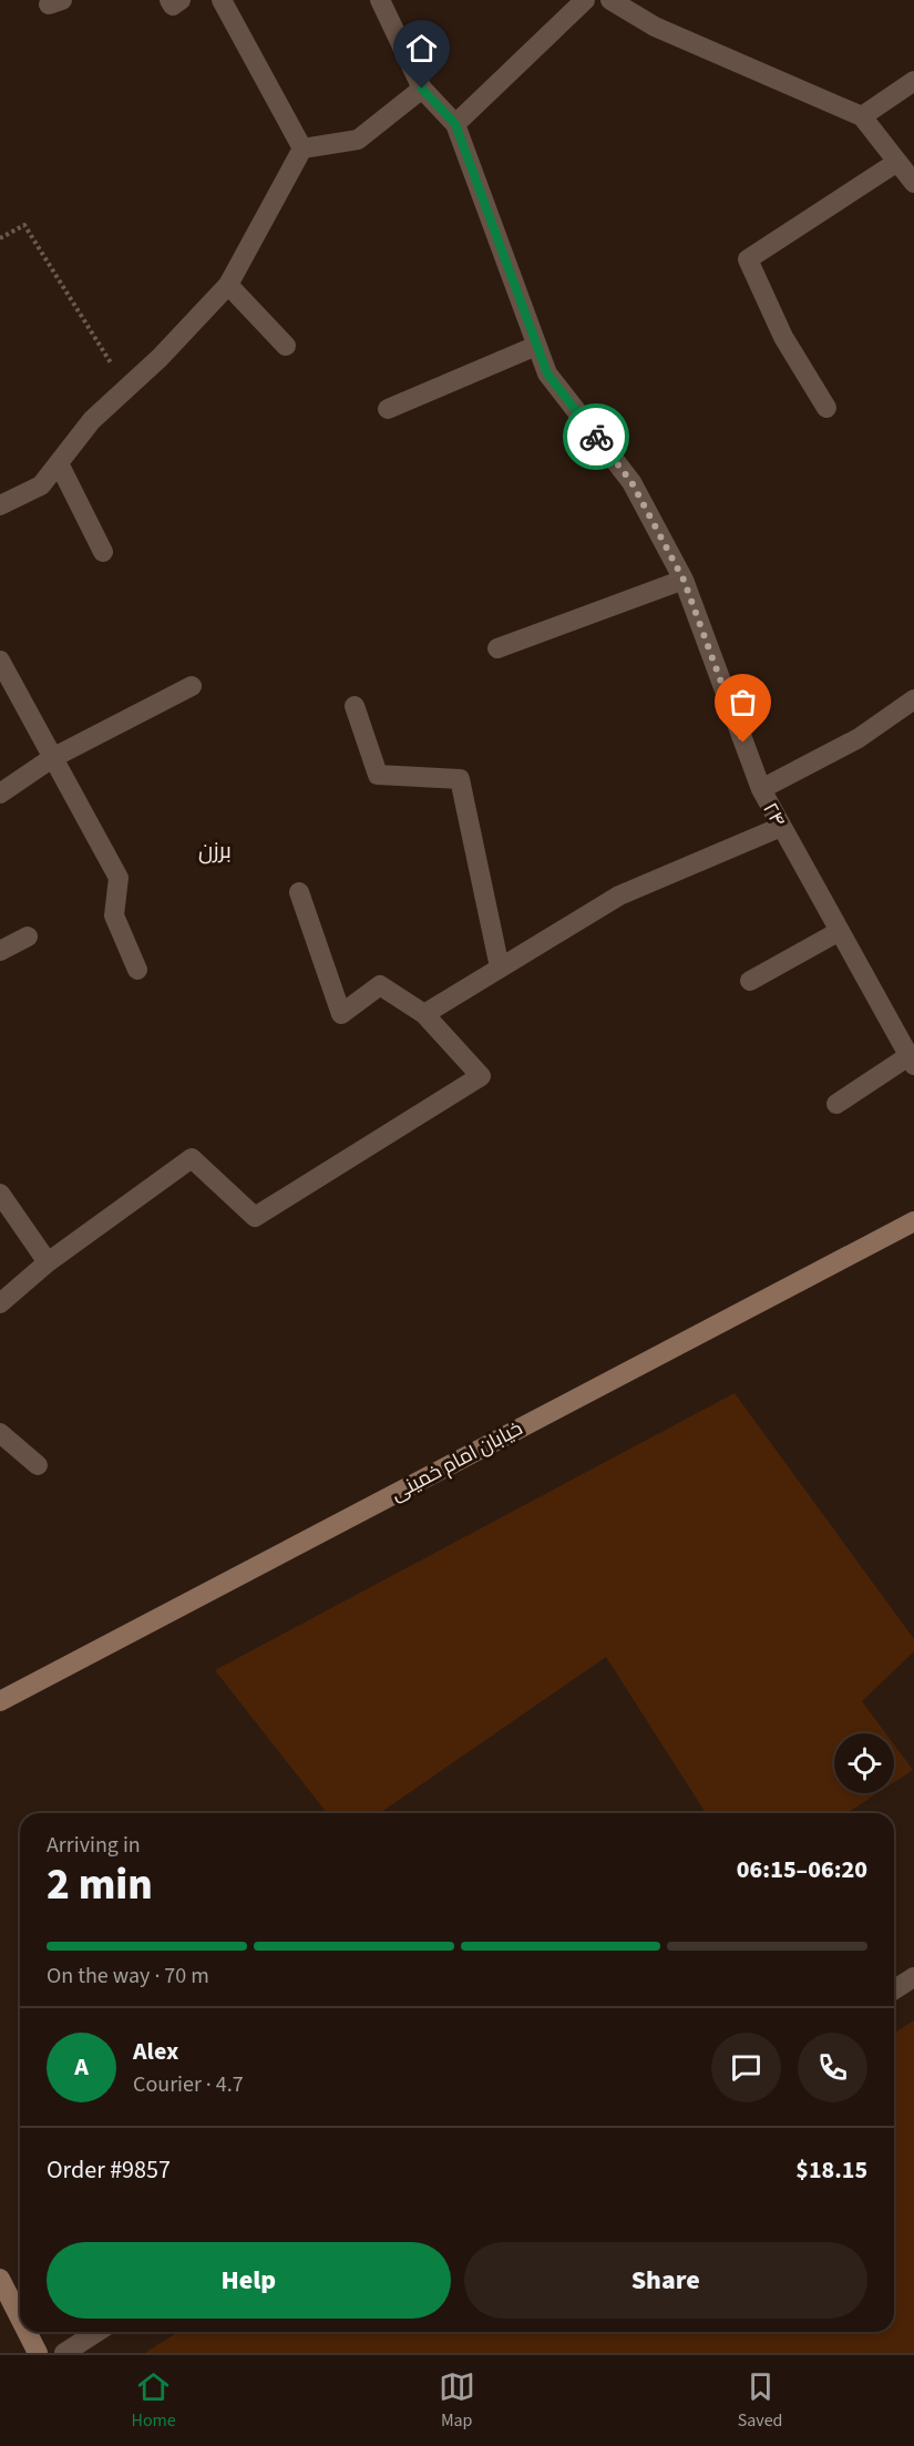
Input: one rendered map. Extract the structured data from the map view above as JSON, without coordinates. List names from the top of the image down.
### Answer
{
  "streets": {
    "main road": ["خیابان امام خمینی"],
    "street": ["۲۴"]
  },
  "districts": ["برزن"],
  "page": {
    "heading": ["2 min", "Arriving in", "06:15–06:20"],
    "panel": [
      "Alex",
      "Courier · 4.7",
      "Order #9857",
      "$18.15"
    ],
    "bar": "On the way · 70 m",
    "round": "A",
    "buttons": ["Help", "Share"],
    "tabs": ["Home", "Map", "Saved"]
  }
}
